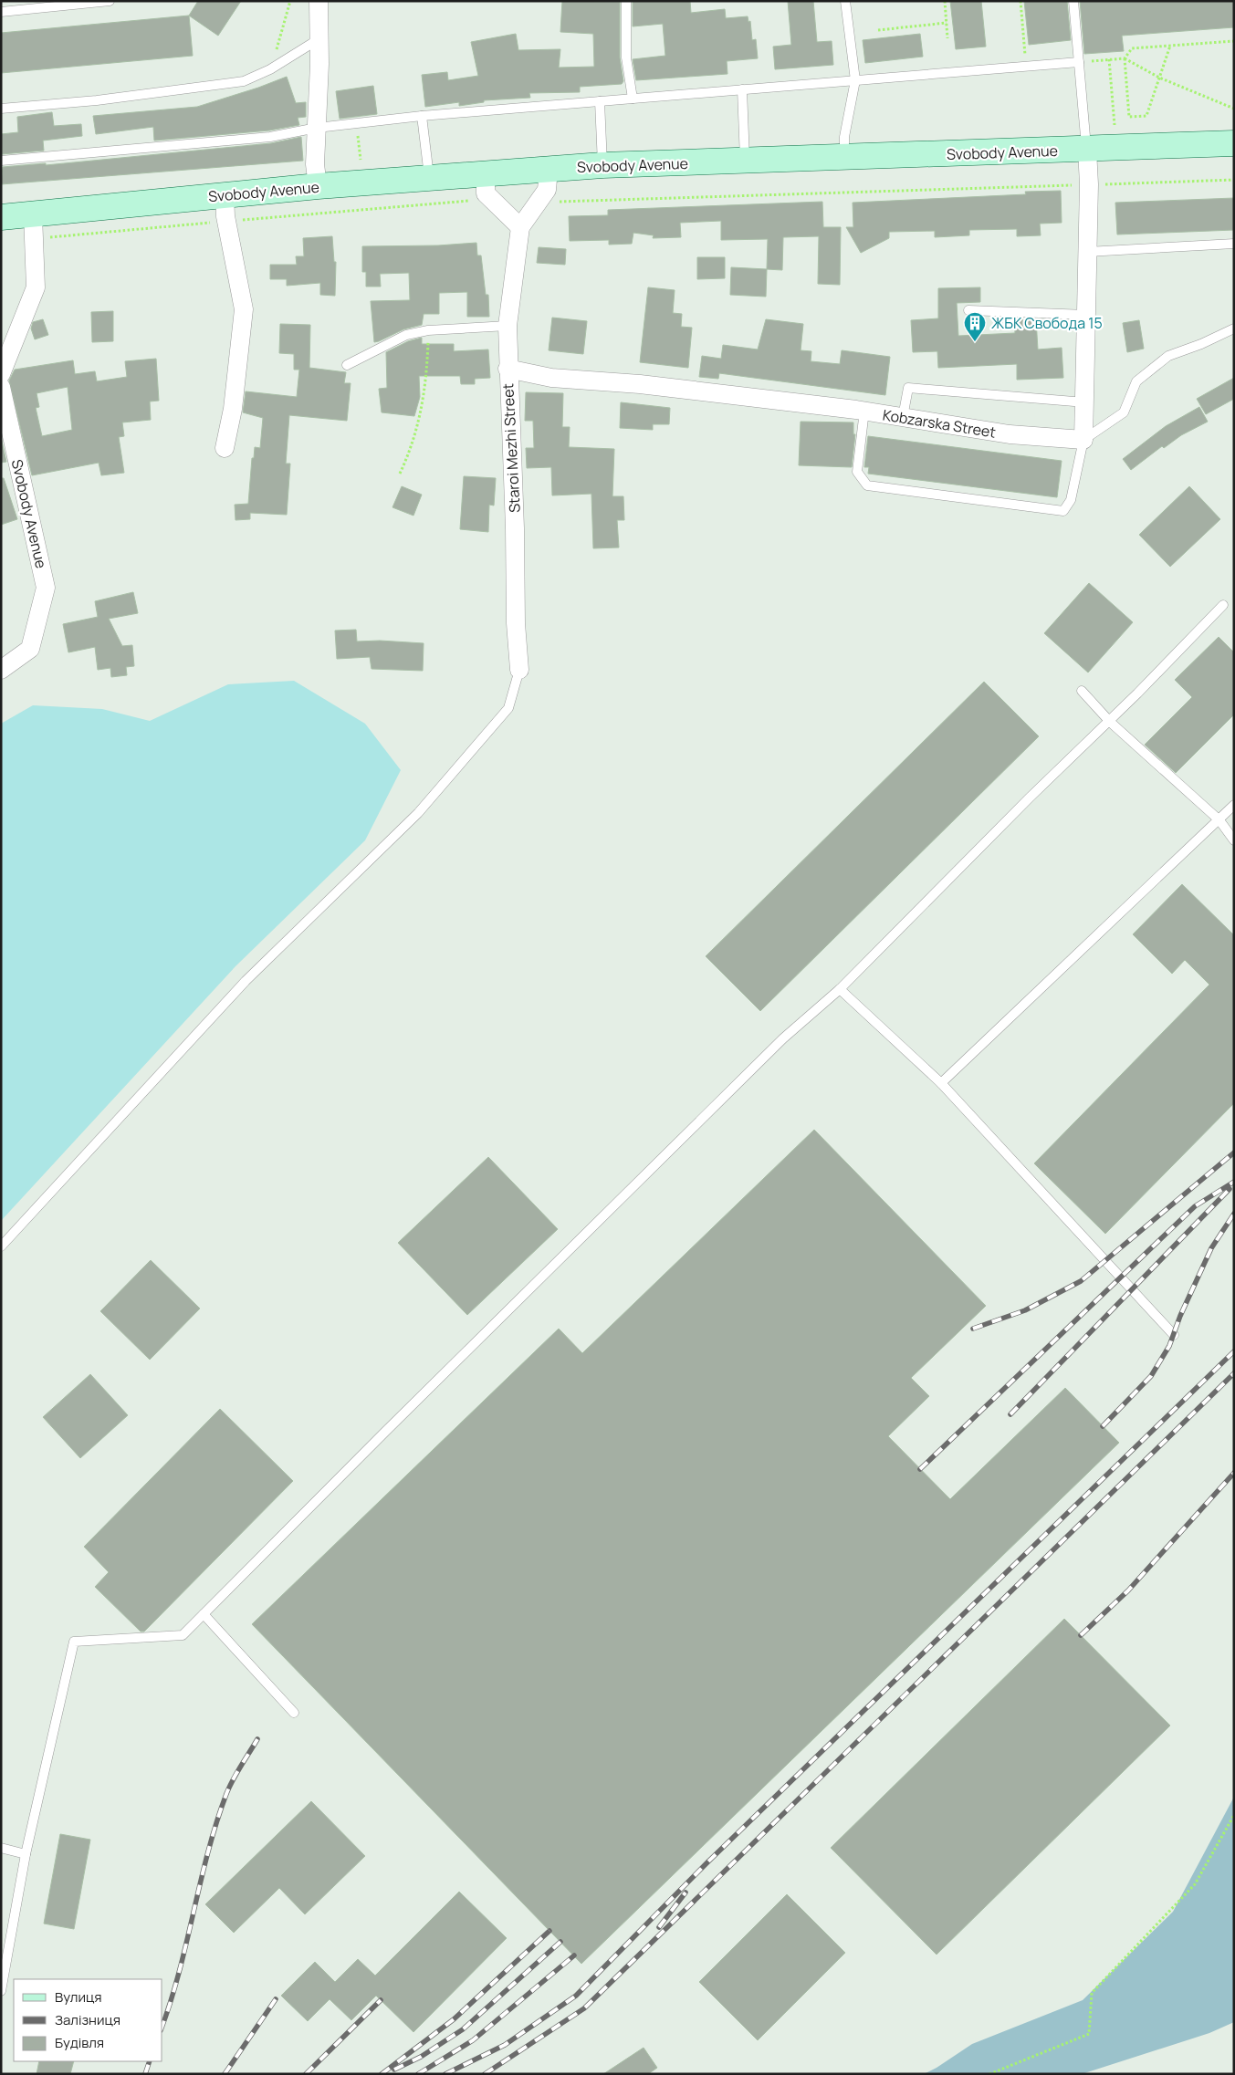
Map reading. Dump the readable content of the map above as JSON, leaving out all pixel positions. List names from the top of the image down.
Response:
{
  "streets": {
    "main road": ["Svobody Avenue"],
    "street": ["Kobzarska Street", "Staroi Mezhi Street"]
  },
  "crossings": [
    ["Svobody Avenue", "Staroi Mezhi Street"],
    ["Kobzarska Street", "Staroi Mezhi Street"]
  ],
  "places": {
    "building": ["ЖБК Свобода 15"]
  },
  "legend": ["Вулиця", "Залізниця", "Будівля"]
}
